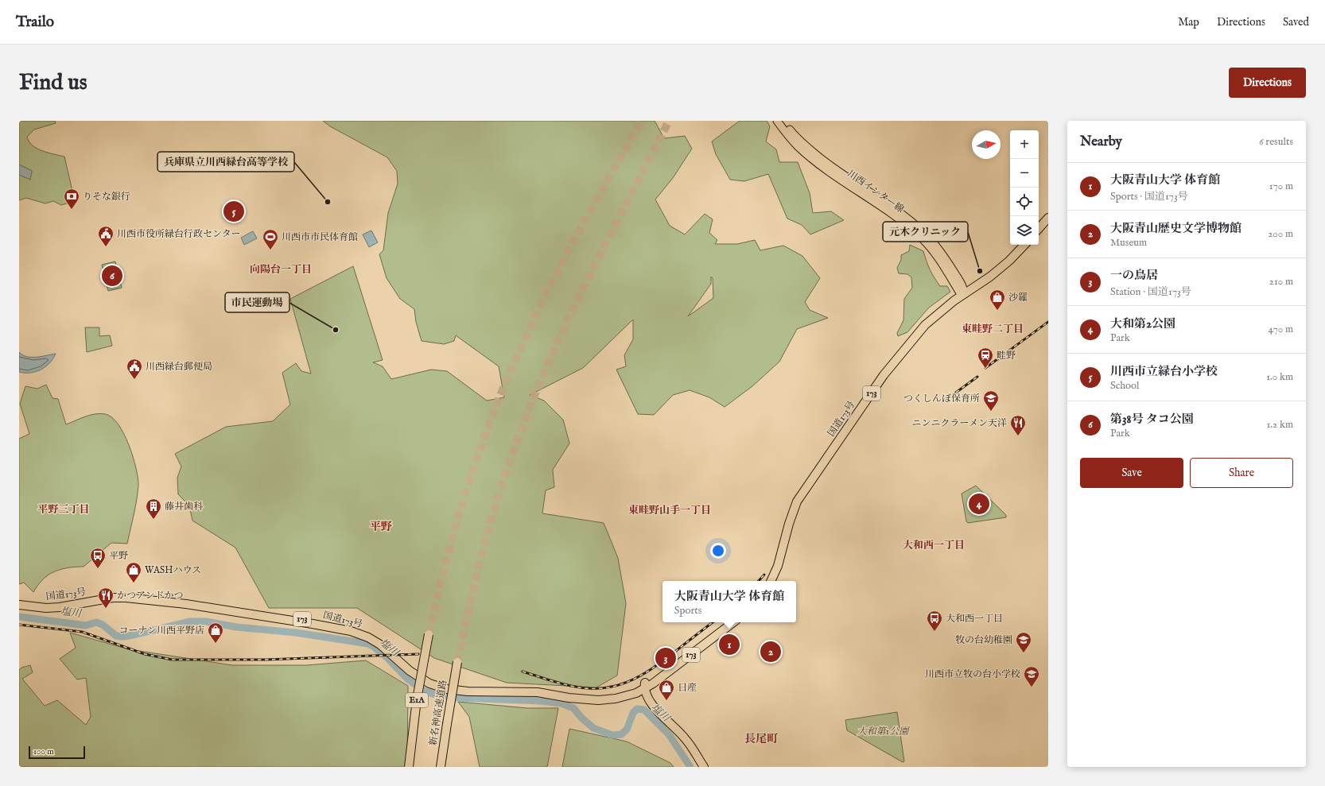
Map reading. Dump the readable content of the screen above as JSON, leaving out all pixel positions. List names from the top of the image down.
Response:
{
  "streets": {
    "highway": [
      "173",
      "国道173号",
      "E1A",
      "新名神高速道路"
    ],
    "main road": ["川西インター線"]
  },
  "crossings": [
    ["川西インター線", "国道173号"]
  ],
  "districts": [
    "向陽台一丁目",
    "東畦野二丁目",
    "平野三丁目",
    "東畦野山手一丁目",
    "平野",
    "大和西一丁目",
    "長尾町"
  ],
  "water": ["塩川"],
  "parks": ["大和第1公園"],
  "places": {
    "other": ["兵庫県立川西緑台高等学校", "元木クリニック", "市民運動場"],
    "bank": ["りそな銀行"],
    "public building": ["川西市役所緑台行政センター", "川西緑台郵便局"],
    "sports": ["川西市市民体育館"],
    "shop": [
      "沙羅",
      "WASHハウス",
      "コーナン川西平野店",
      "日産"
    ],
    "station": ["畦野"],
    "school or university": ["つくしんぼ保育所", "牧の台幼稚園", "川西市立牧の台小学校"],
    "restaurant": ["ニンニクラーメン天洋", "かつアンドかつ"],
    "building": ["藤井歯科"],
    "bus stop": ["平野", "大和西一丁目"]
  },
  "scale_bar": "100 m",
  "north": "right",
  "page": {
    "header": "Trailo",
    "nav": ["Map", "Directions", "Saved"],
    "buttons": [
      "Directions",
      ["Save", "Share"]
    ],
    "title": "Find us",
    "heading": ["Nearby", "6 results"],
    "map_buttons": ["+", "−"],
    "list": [
      {
        "mark": "1",
        "name": "大阪青山大学 体育館",
        "note": "Sports · 国道173号",
        "value": "170 m"
      },
      {
        "mark": "2",
        "name": "大阪青山歴史文学博物館",
        "note": "Museum",
        "value": "200 m"
      },
      {
        "mark": "3",
        "name": "一の鳥居",
        "note": "Station · 国道173号",
        "value": "210 m"
      },
      {
        "mark": "4",
        "name": "大和第2公園",
        "note": "Park",
        "value": "470 m"
      },
      {
        "mark": "5",
        "name": "川西市立緑台小学校",
        "note": "School",
        "value": "1.0 km"
      },
      {
        "mark": "6",
        "name": "第38号 タコ公園",
        "note": "Park",
        "value": "1.2 km"
      }
    ],
    "pins": [
      "5",
      "6",
      "4",
      "1",
      "2",
      "3"
    ],
    "popup": ["大阪青山大学 体育館", "Sports"],
    "scale": "100 m"
  }
}
